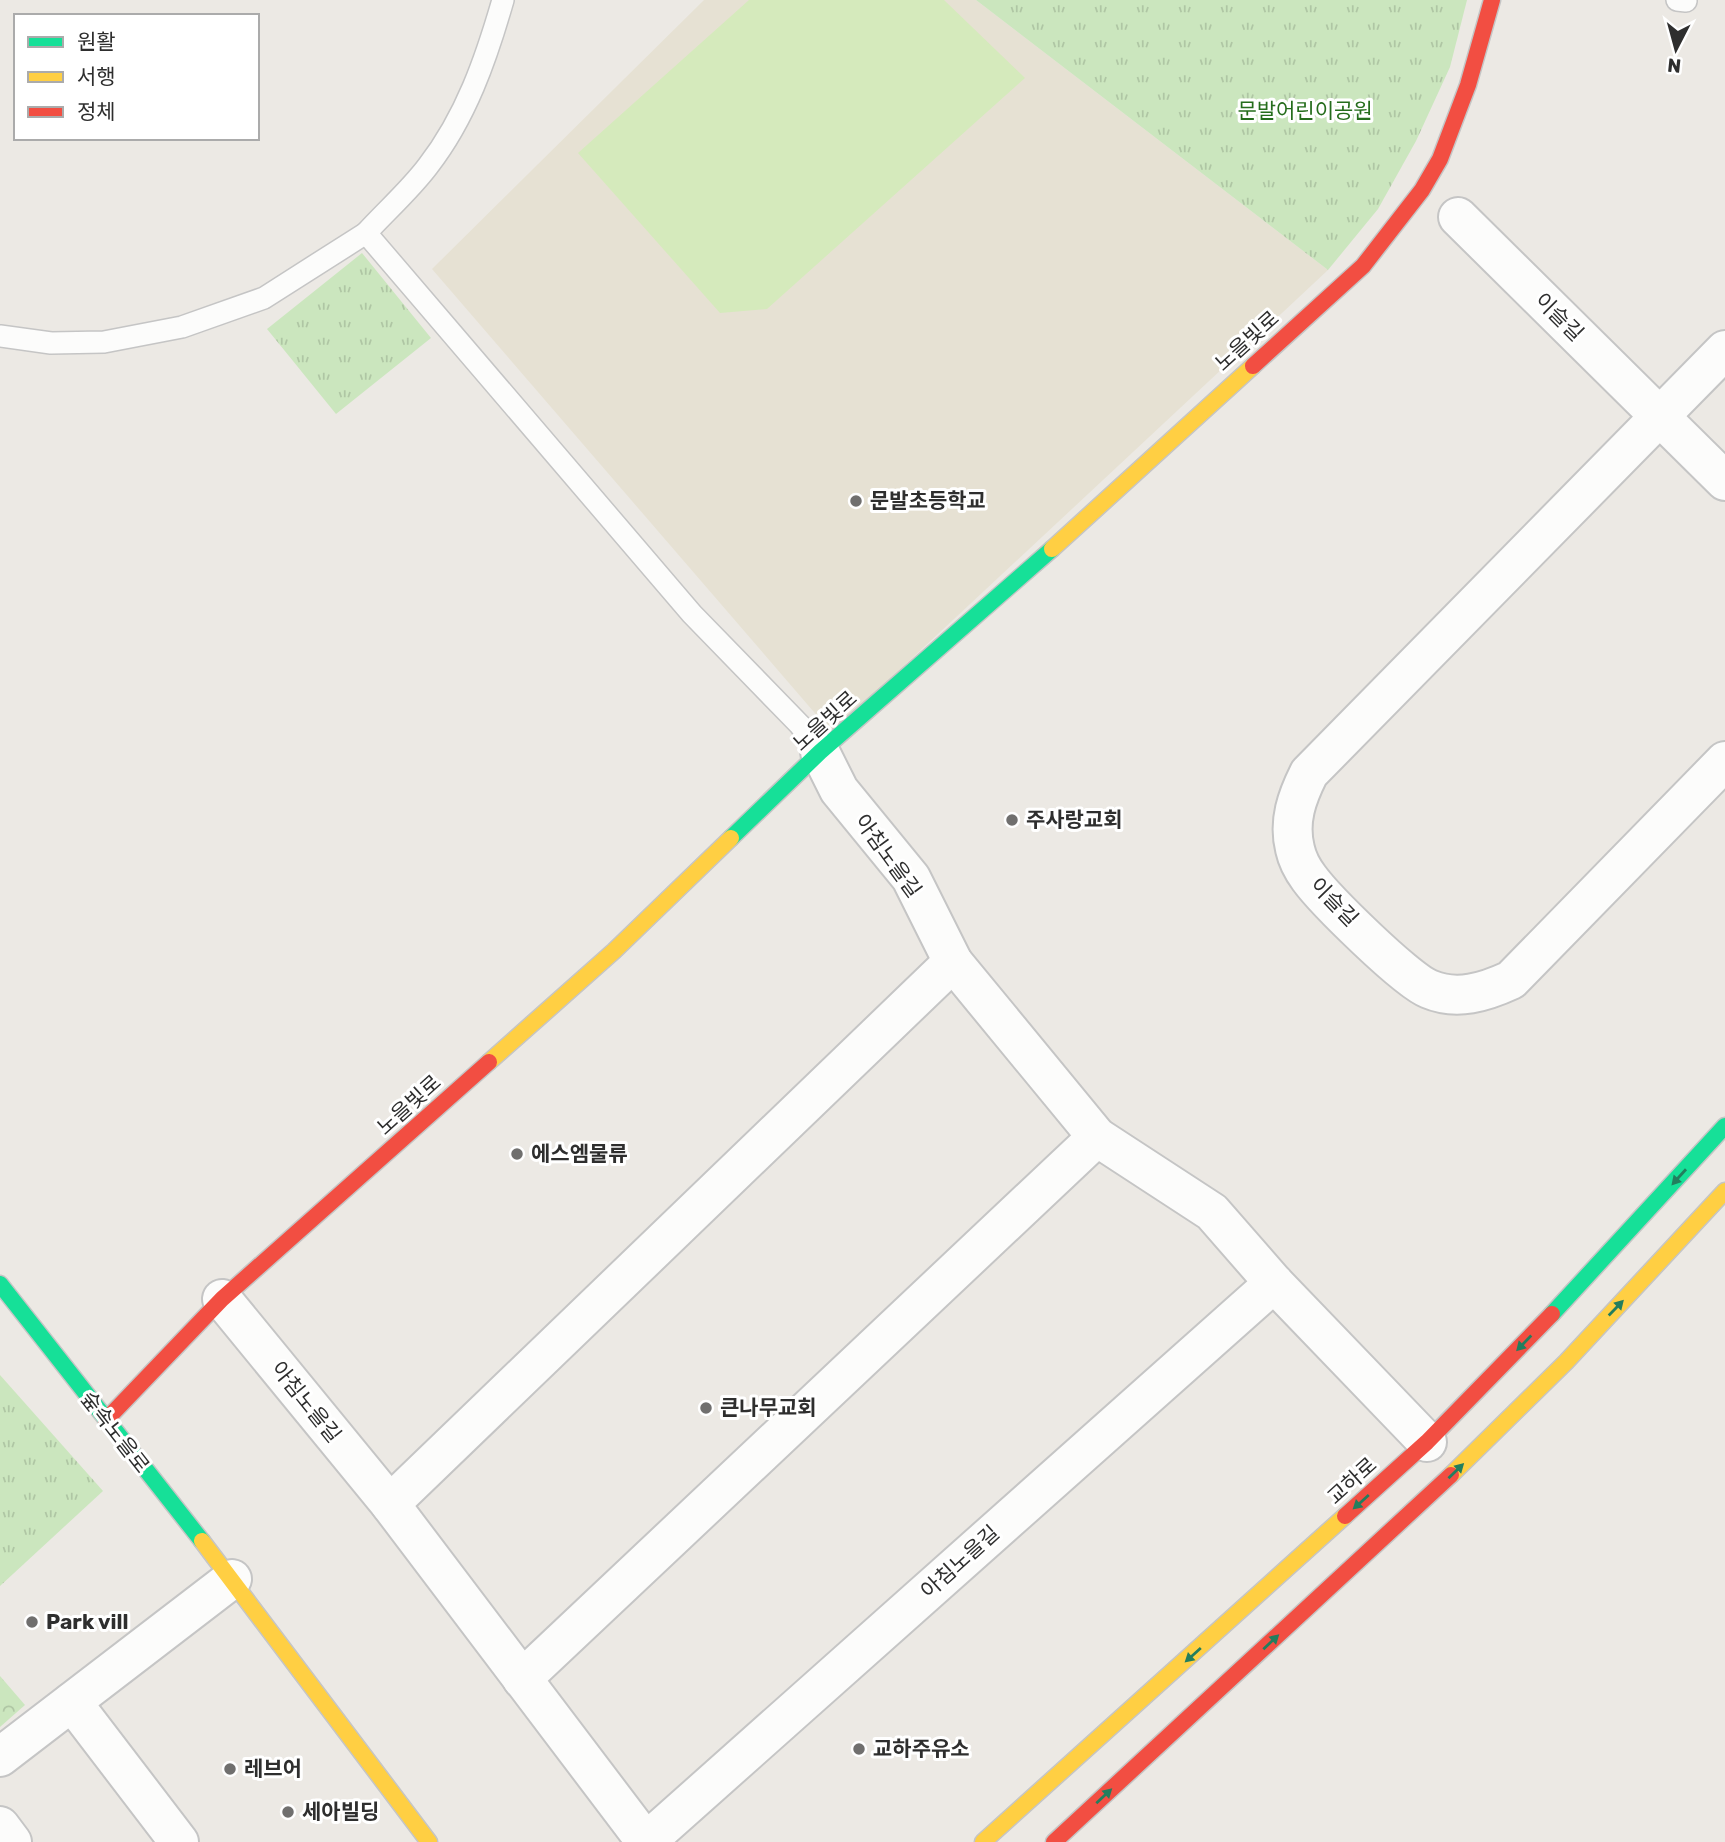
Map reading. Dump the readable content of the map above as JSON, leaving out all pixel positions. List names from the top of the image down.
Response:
{
  "streets": {
    "street": [
      "이슬길",
      "노을빛로",
      "아침노을길",
      "숲속노을로",
      "교하로"
    ]
  },
  "crossings": [
    ["노을빛로", "아침노을길"],
    ["노을빛로", "숲속노을로"],
    ["아침노을길", "교하로"]
  ],
  "parks": ["문발어린이공원"],
  "places": [
    "문발초등학교",
    "주사랑교회",
    "에스엠물류",
    "큰나무교회",
    "Park vill",
    "교하주유소",
    "레브어",
    "세아빌딩"
  ],
  "legend": ["원활", "서행", "정체"],
  "north": "bottom"
}
